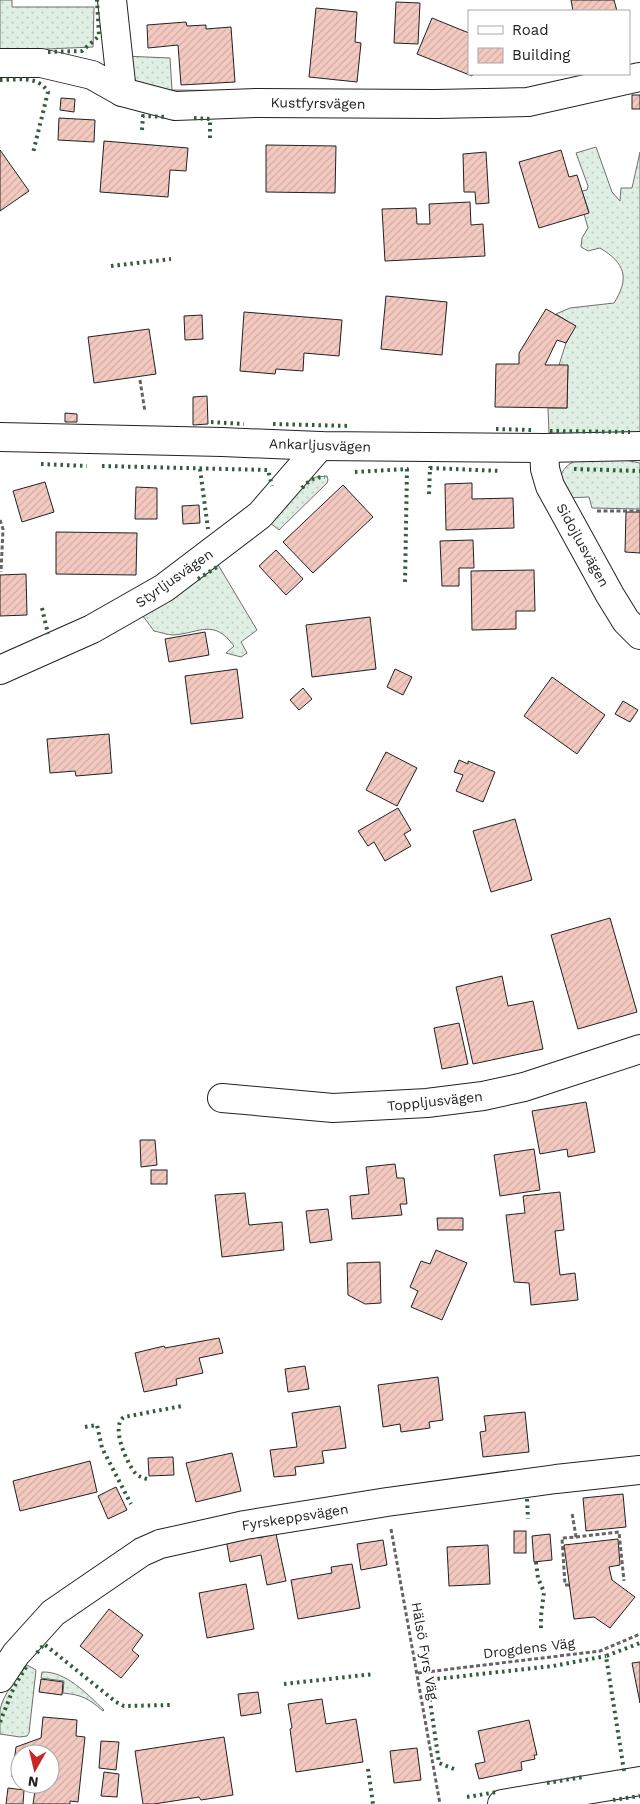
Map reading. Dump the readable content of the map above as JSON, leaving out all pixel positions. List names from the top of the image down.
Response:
{
  "streets": {
    "street": [
      "Kustfyrsvägen",
      "Ankarljusvägen",
      "Sidojlusvägen",
      "Styrljusvägen",
      "Toppljusvägen",
      "Fyrskeppsvägen"
    ],
    "path": ["Drogdens Väg", "Hälsö Fyrs Väg"]
  },
  "crossings": [
    ["Ankarljusvägen", "Sidojlusvägen"],
    ["Ankarljusvägen", "Styrljusvägen"],
    ["Fyrskeppsvägen", "Hälsö Fyrs Väg"],
    ["Drogdens Väg", "Hälsö Fyrs Väg"]
  ],
  "legend": ["Road", "Building"],
  "north": "bottom"
}
